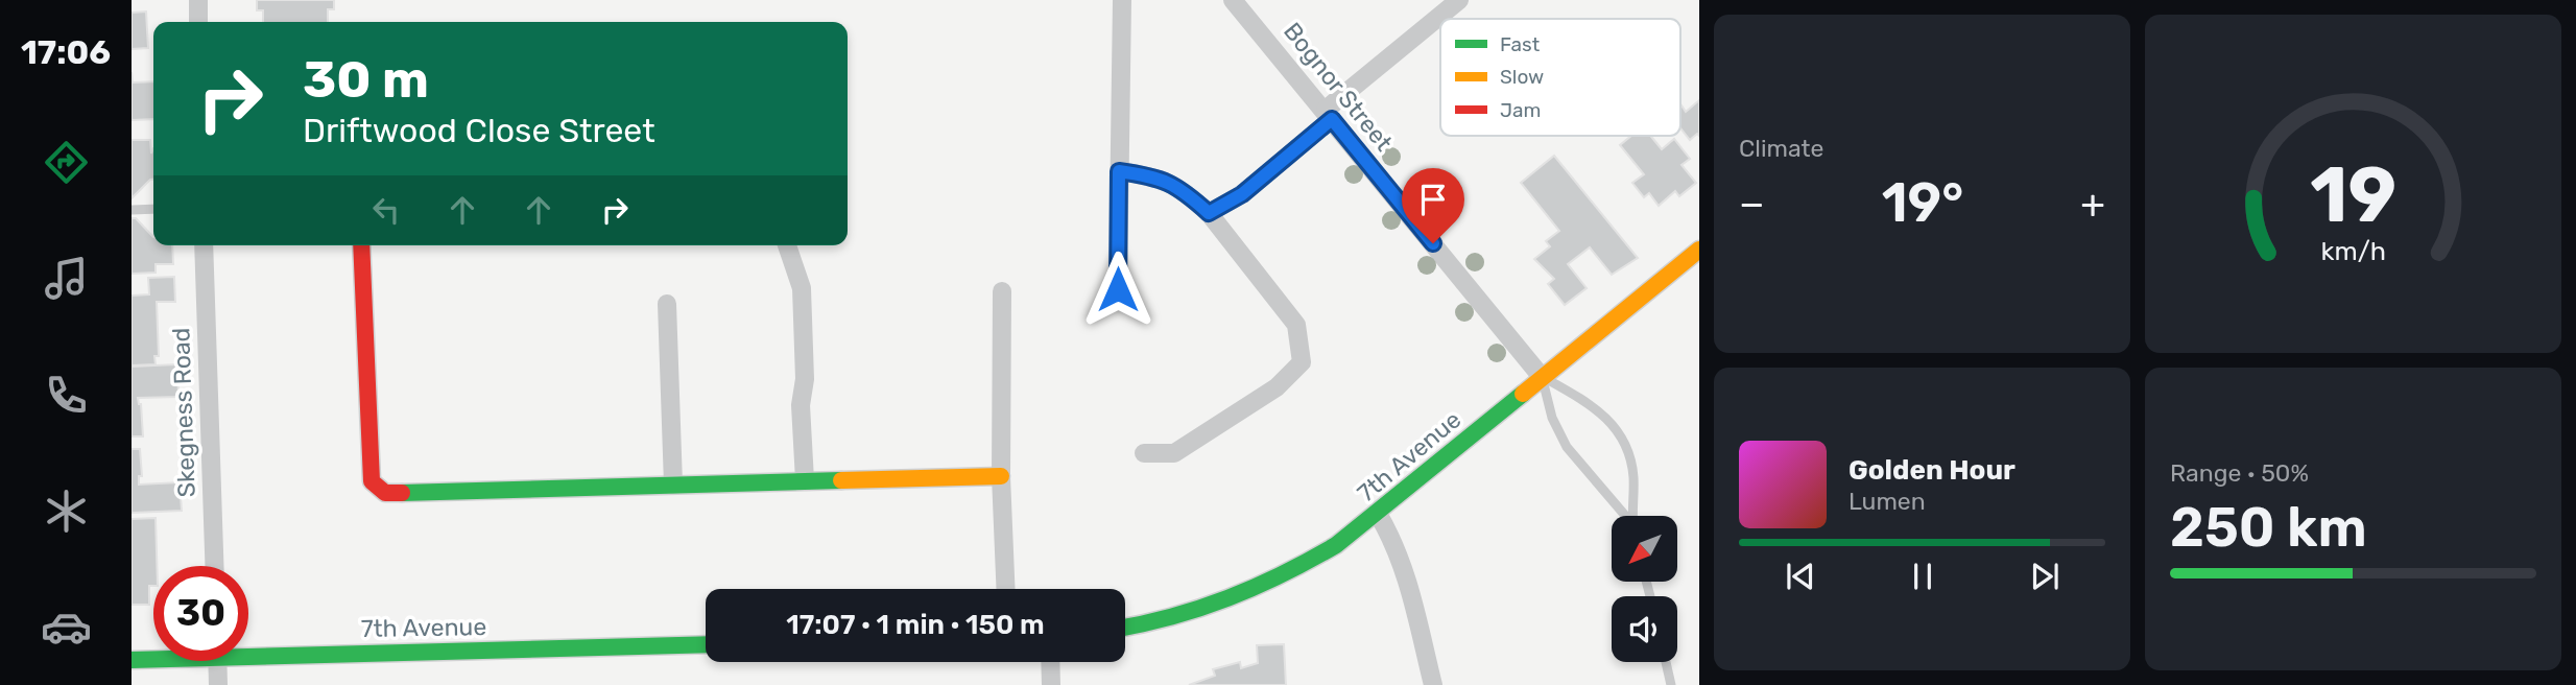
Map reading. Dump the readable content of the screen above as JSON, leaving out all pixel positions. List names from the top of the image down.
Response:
{
  "streets": {
    "street": ["Bognor Street", "Skegness Road", "7th Avenue"]
  },
  "crossings": [
    ["Bognor Street", "7th Avenue"]
  ],
  "legend": ["Fast", "Slow", "Jam"],
  "north": "bottom left",
  "page": {
    "tabs": "17:06",
    "tile": [
      "Climate",
      ["Range · 50%", "250 km"]
    ],
    "turn": ["30 m", "Driftwood Close Street"],
    "heat": ["−", "19°", "+"],
    "song": ["Golden Hour", "Lumen"],
    "limit": "30",
    "trip": "17:07 · 1 min · 150 m",
    "gauge": ["19", "km/h"]
  }
}
